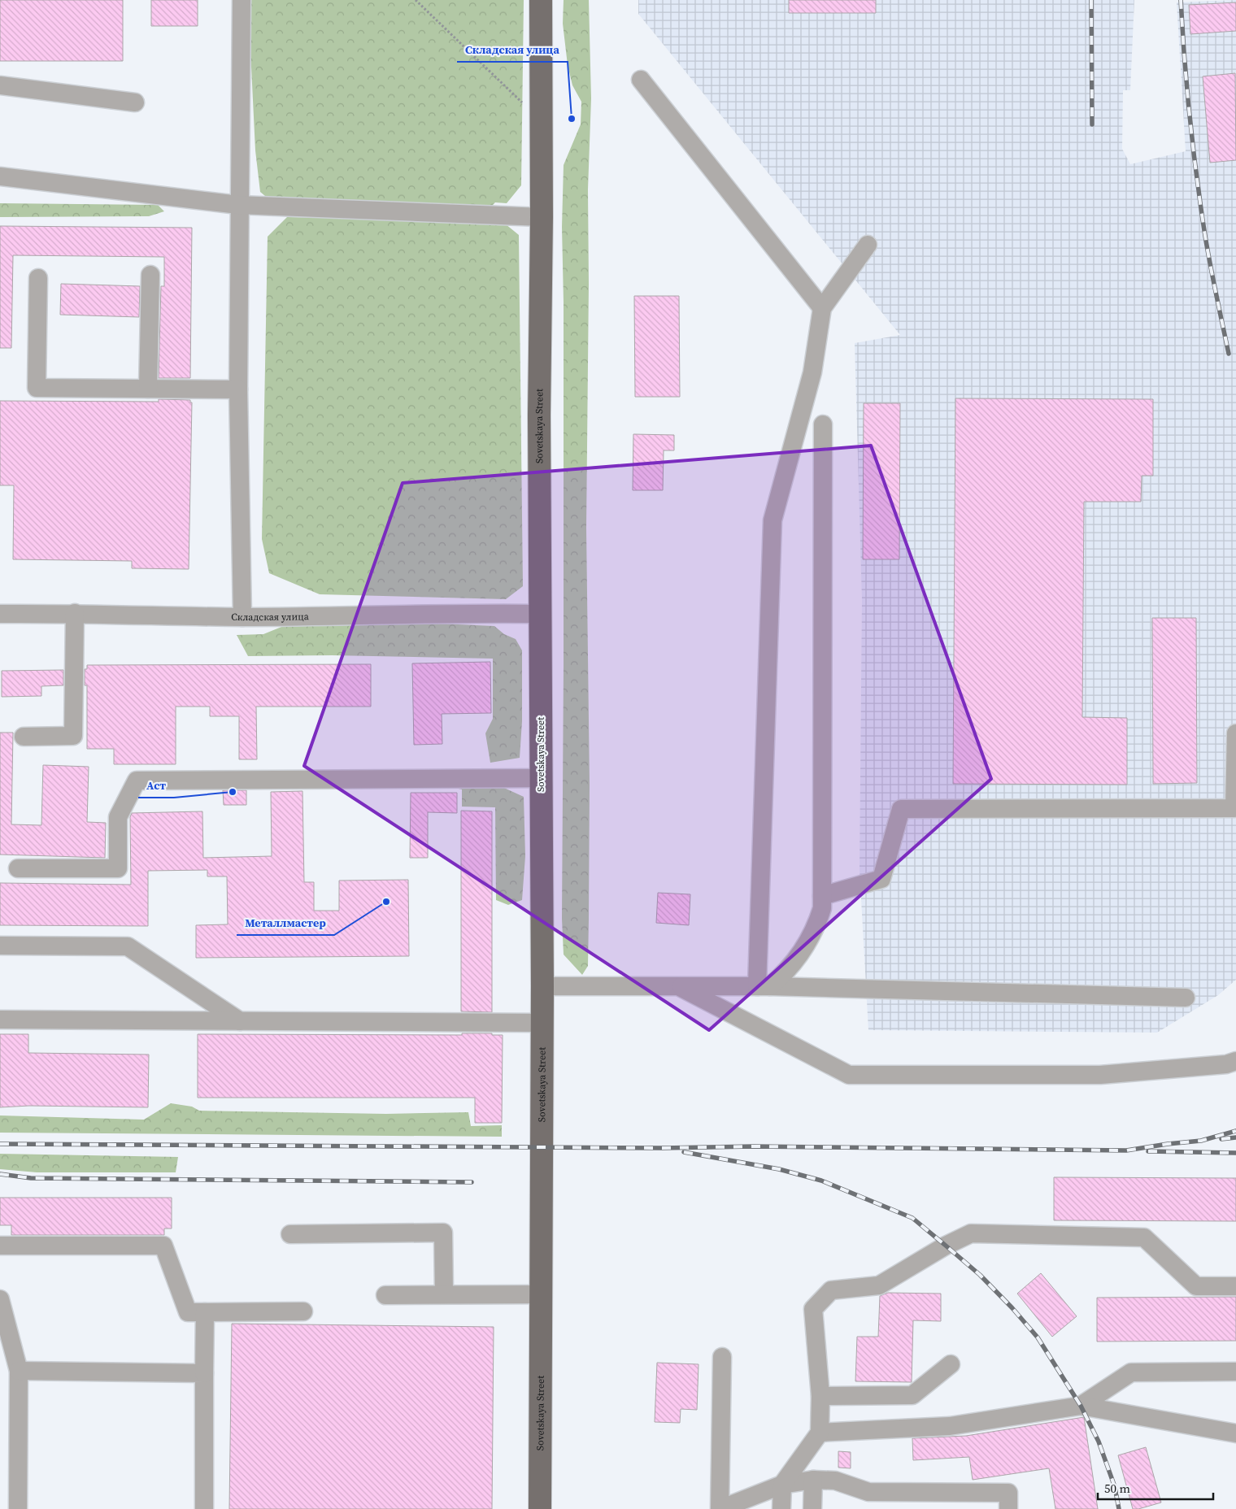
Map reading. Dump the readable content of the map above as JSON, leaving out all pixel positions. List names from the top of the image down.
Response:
{
  "streets": {
    "main road": ["Sovetskaya Street"],
    "street": ["Складская улица"]
  },
  "crossings": [
    ["Sovetskaya Street", "Складская улица"]
  ],
  "places": ["Складская улица", "Аст", "Металлмастер"],
  "scale_bar": "50 m"
}
